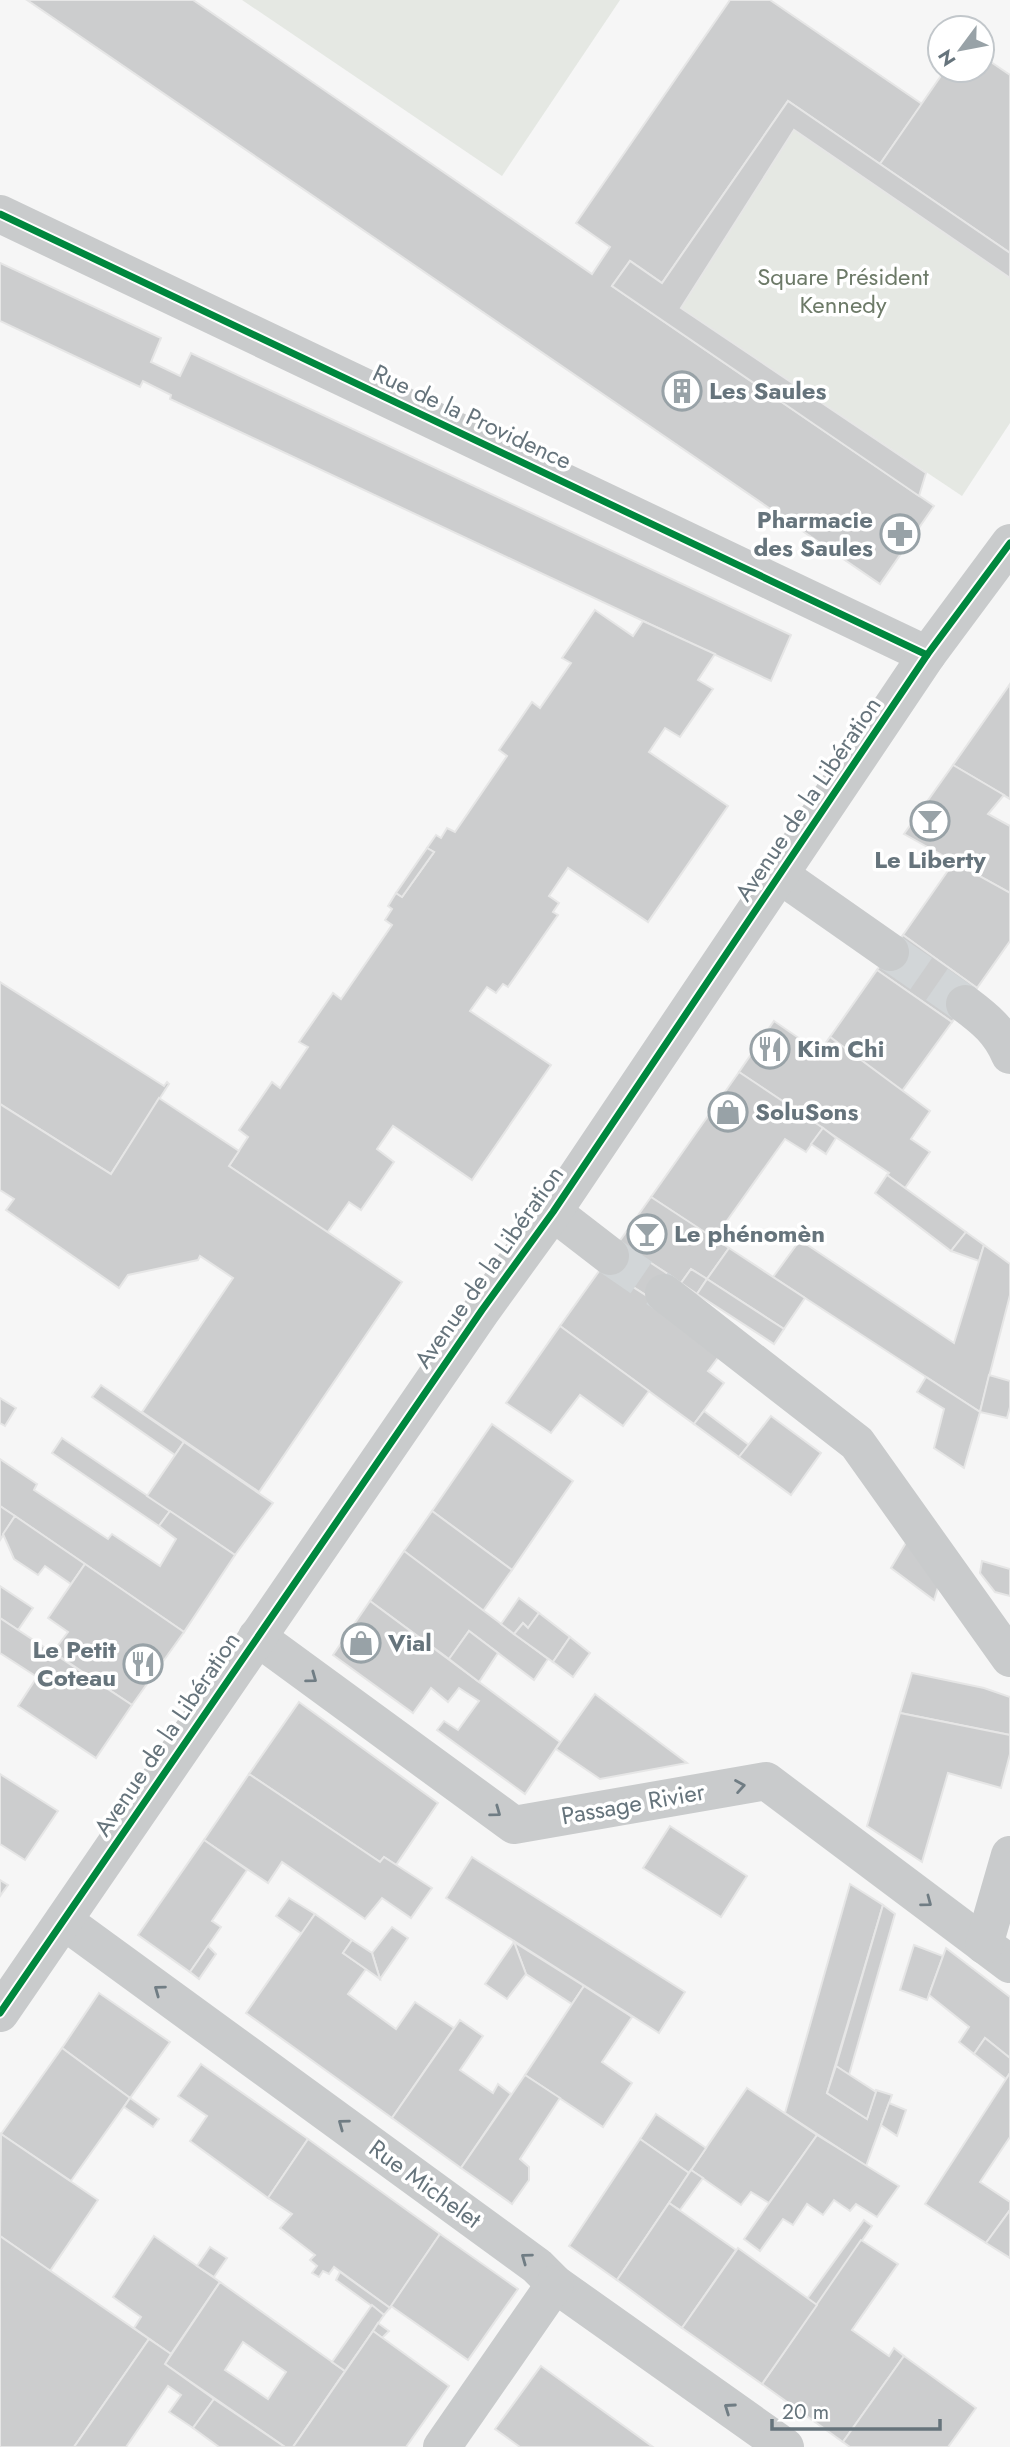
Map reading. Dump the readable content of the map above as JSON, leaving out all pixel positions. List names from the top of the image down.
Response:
{
  "streets": {
    "street": [
      "Rue de la Providence",
      "Avenue de la Libération",
      "Passage Rivier",
      "Rue Michelet"
    ]
  },
  "crossings": [
    ["Rue de la Providence", "Avenue de la Libération"],
    ["Avenue de la Libération", "Passage Rivier"],
    ["Avenue de la Libération", "Rue Michelet"]
  ],
  "one_way": ["Passage Rivier", "Rue Michelet"],
  "parks": ["Square Président Kennedy"],
  "places": {
    "building": ["Les Saules"],
    "pharmacy": ["Pharmacie des Saules"],
    "bar": ["Le Liberty", "Le phénomèn"],
    "restaurant": ["Kim Chi", "Le Petit Coteau"],
    "shop": ["SoluSons", "Vial"]
  },
  "scale_bar": "20 m",
  "north": "bottom left"
}
